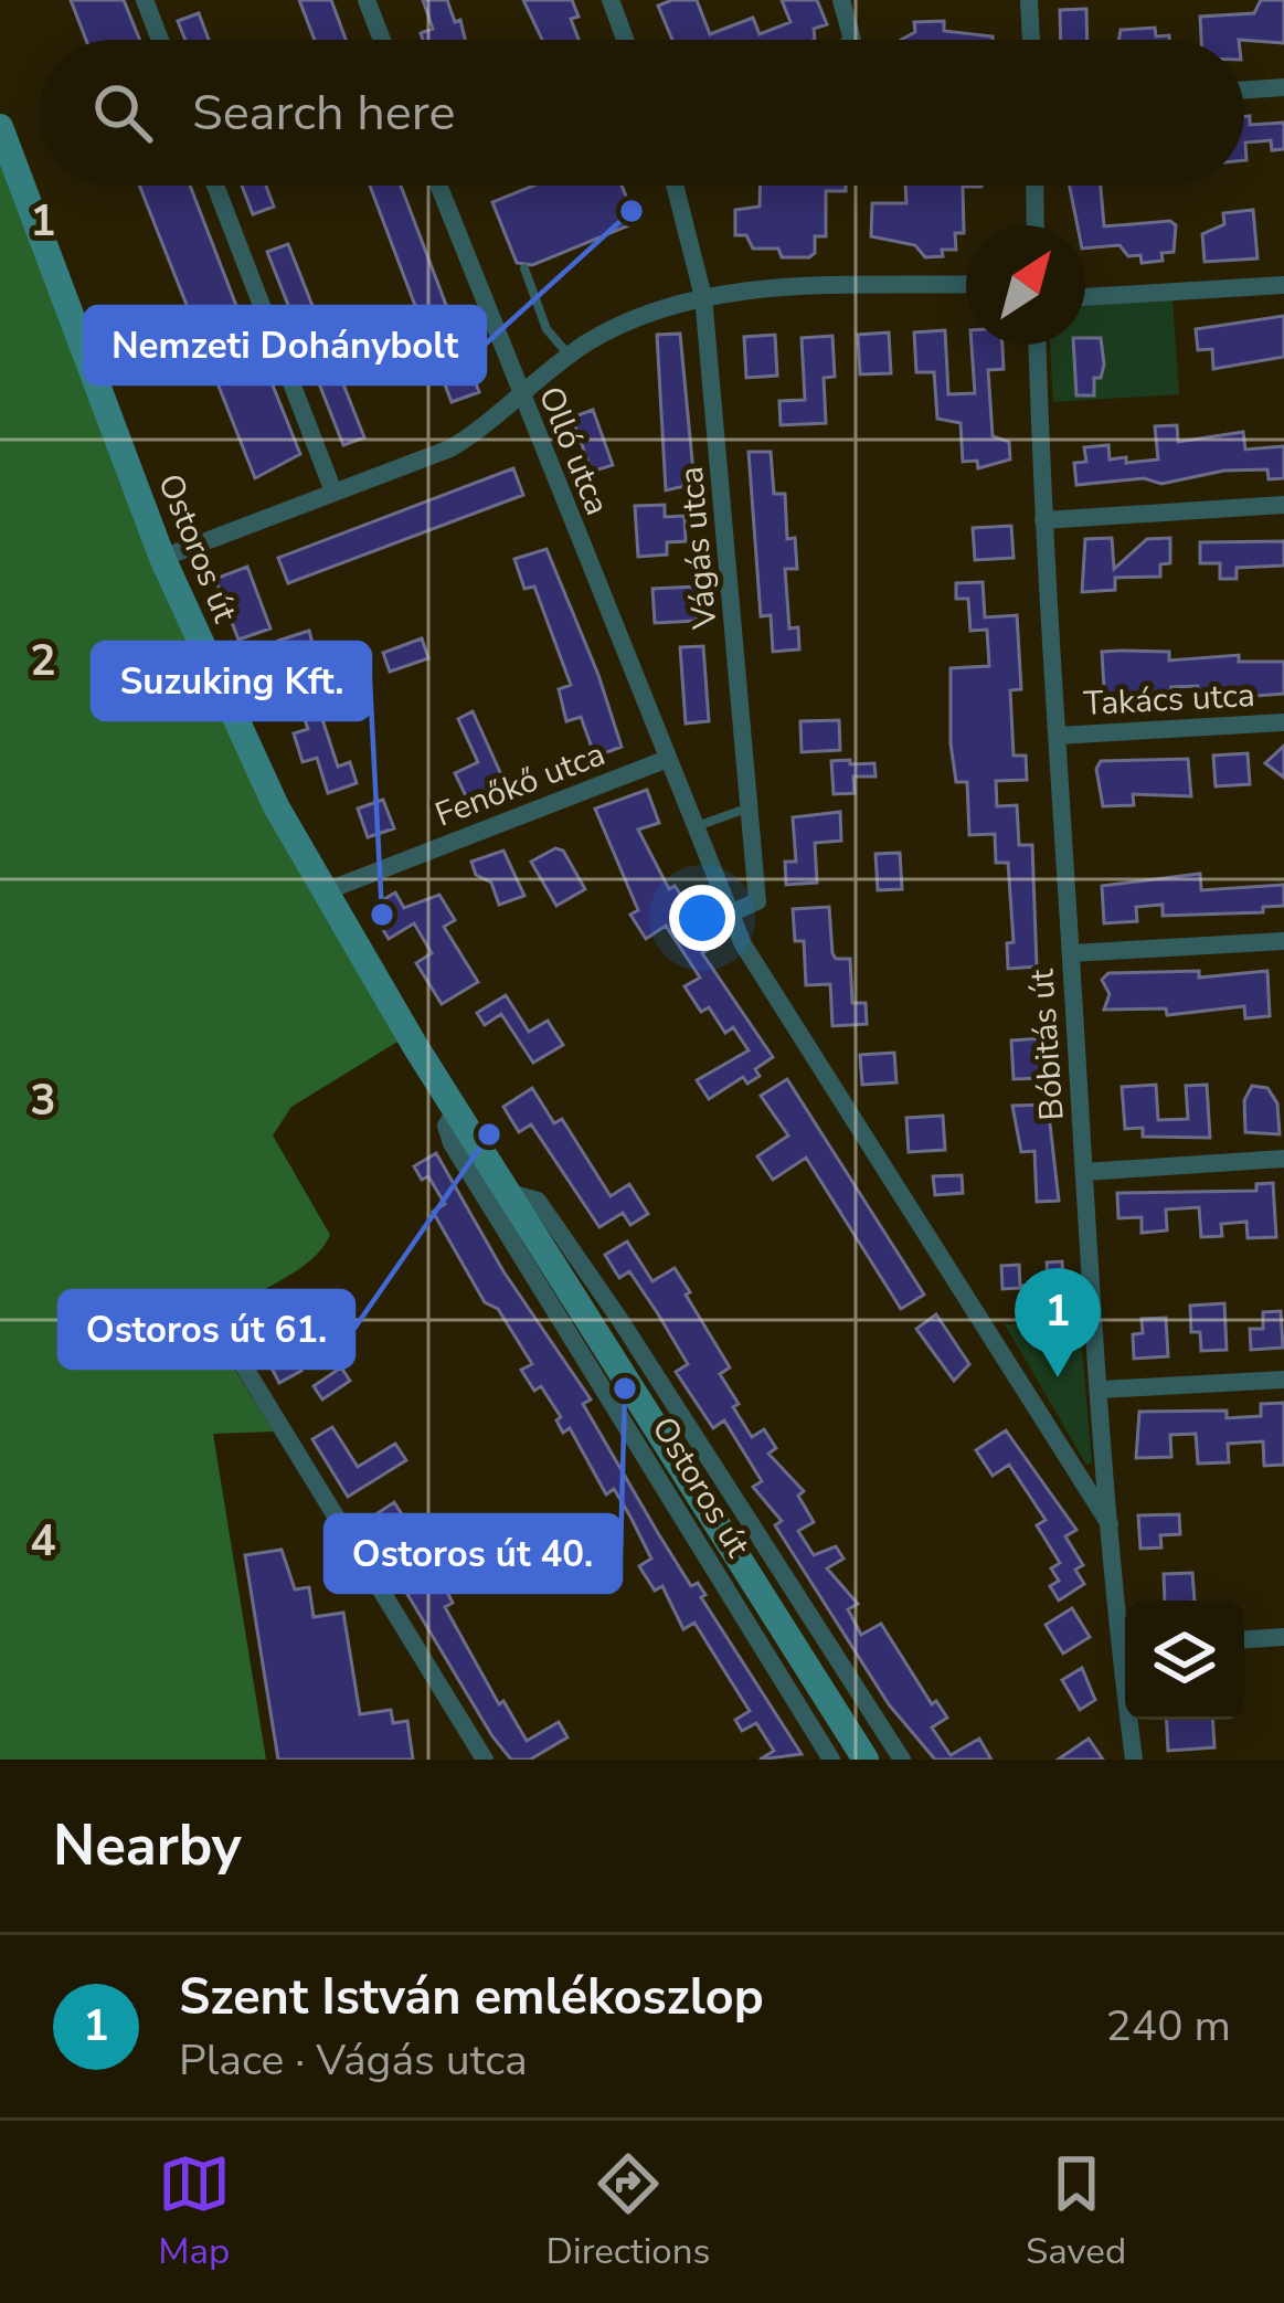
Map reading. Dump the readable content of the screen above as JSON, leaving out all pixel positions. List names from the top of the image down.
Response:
{
  "streets": {
    "main road": ["Ostoros út"],
    "street": [
      "Olló utca",
      "Vágás utca",
      "Takács utca",
      "Fenőkő utca",
      "Bóbitás út"
    ]
  },
  "crossings": [
    ["Olló utca", "Fenőkő utca"],
    ["Ostoros út", "Fenőkő utca"],
    ["Takács utca", "Bóbitás út"]
  ],
  "places": [
    "Nemzeti Dohánybolt",
    "Suzuking Kft.",
    "Ostoros út 61.",
    "Ostoros út 40."
  ],
  "north": "top right",
  "page": {
    "search": "Search here",
    "pins": "1",
    "heading": "Nearby",
    "list": [
      {
        "mark": "1",
        "name": "Szent István emlékoszlop",
        "note": "Place · Vágás utca",
        "value": "240 m"
      }
    ],
    "nav": ["Map", "Directions", "Saved"]
  },
  "grid": {
    "rows": [
      "1",
      "2",
      "3",
      "4"
    ]
  }
}
